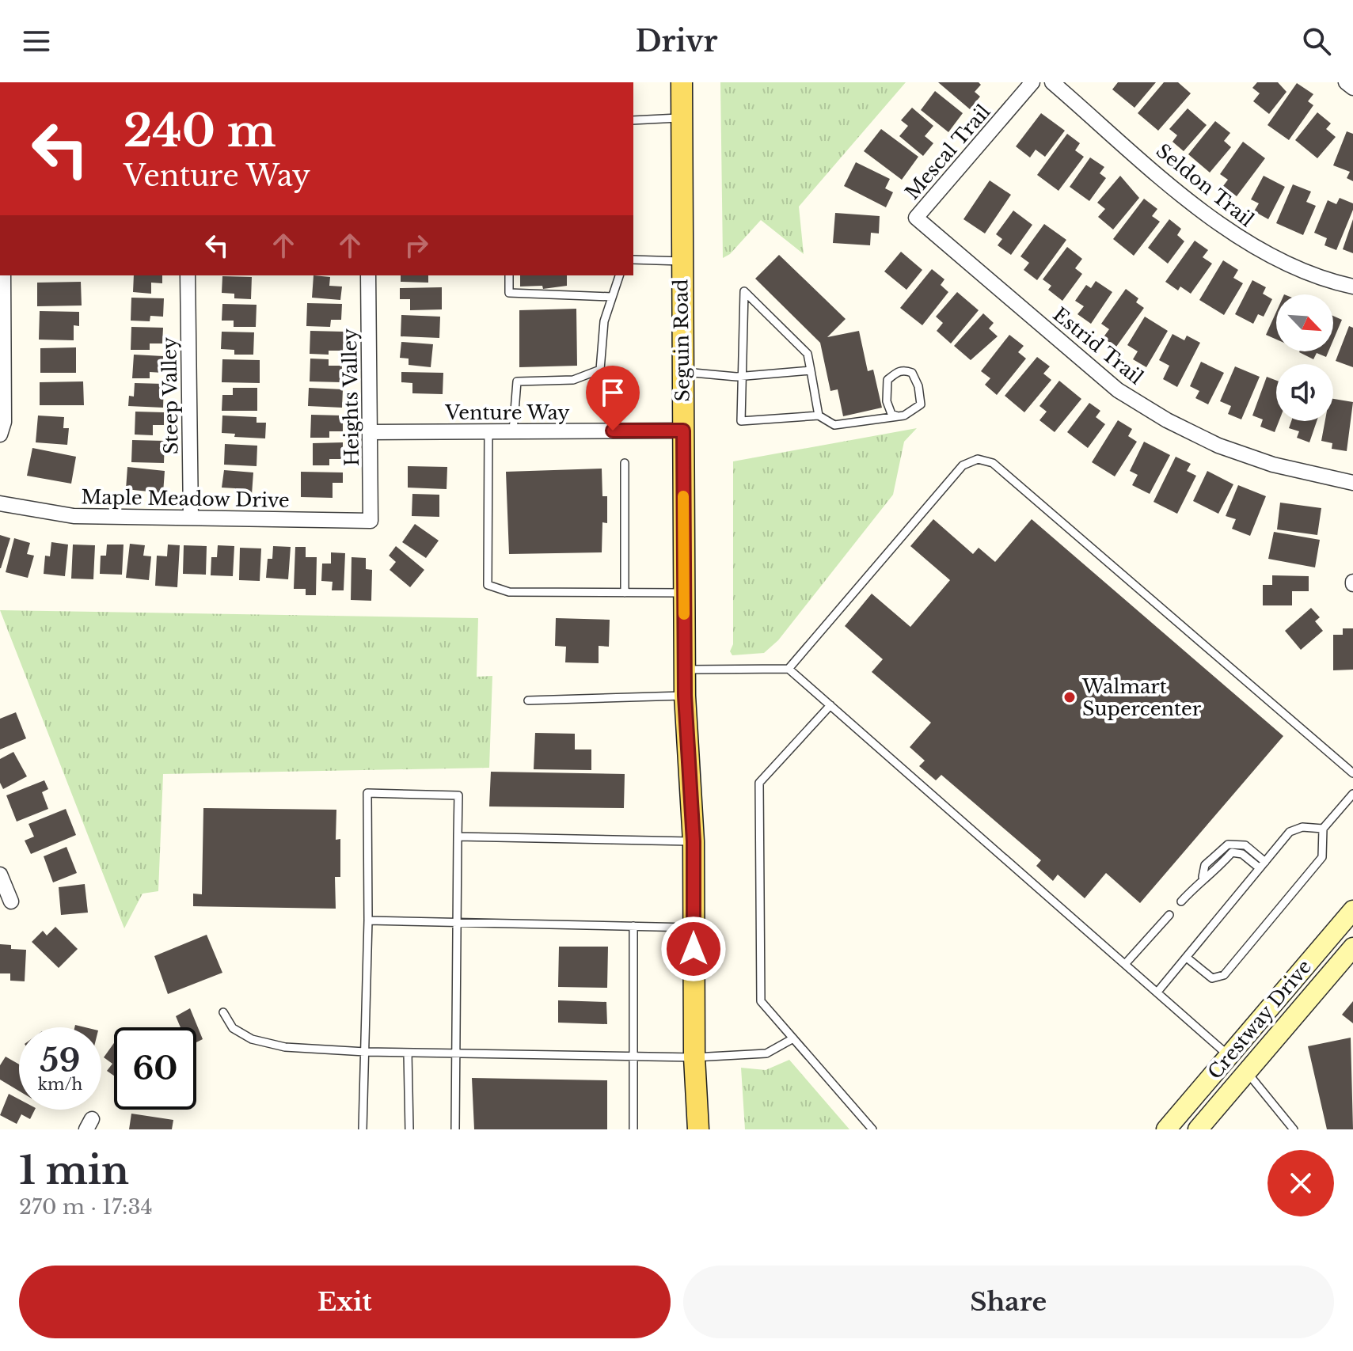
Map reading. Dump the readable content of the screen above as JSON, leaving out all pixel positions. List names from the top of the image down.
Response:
{
  "streets": {
    "main road": ["Seguin Road"],
    "street": [
      "Mescal Trail",
      "Seldon Trail",
      "Estrid Trail",
      "Steep Valley",
      "Heights Valley",
      "Venture Way",
      "Maple Meadow Drive",
      "Crestway Drive"
    ]
  },
  "crossings": [
    ["Mescal Trail", "Estrid Trail"],
    ["Seguin Road", "Venture Way"],
    ["Steep Valley", "Maple Meadow Drive"],
    ["Heights Valley", "Venture Way"],
    ["Heights Valley", "Maple Meadow Drive"]
  ],
  "places": ["Walmart Supercenter"],
  "north": "bottom right",
  "page": {
    "header": "Drivr",
    "turn": ["240 m", "Venture Way"],
    "speed": "59 km/h",
    "limit": "60",
    "heading": ["1 min", "270 m · 17:34"],
    "buttons": ["Exit", "Share"]
  }
}
